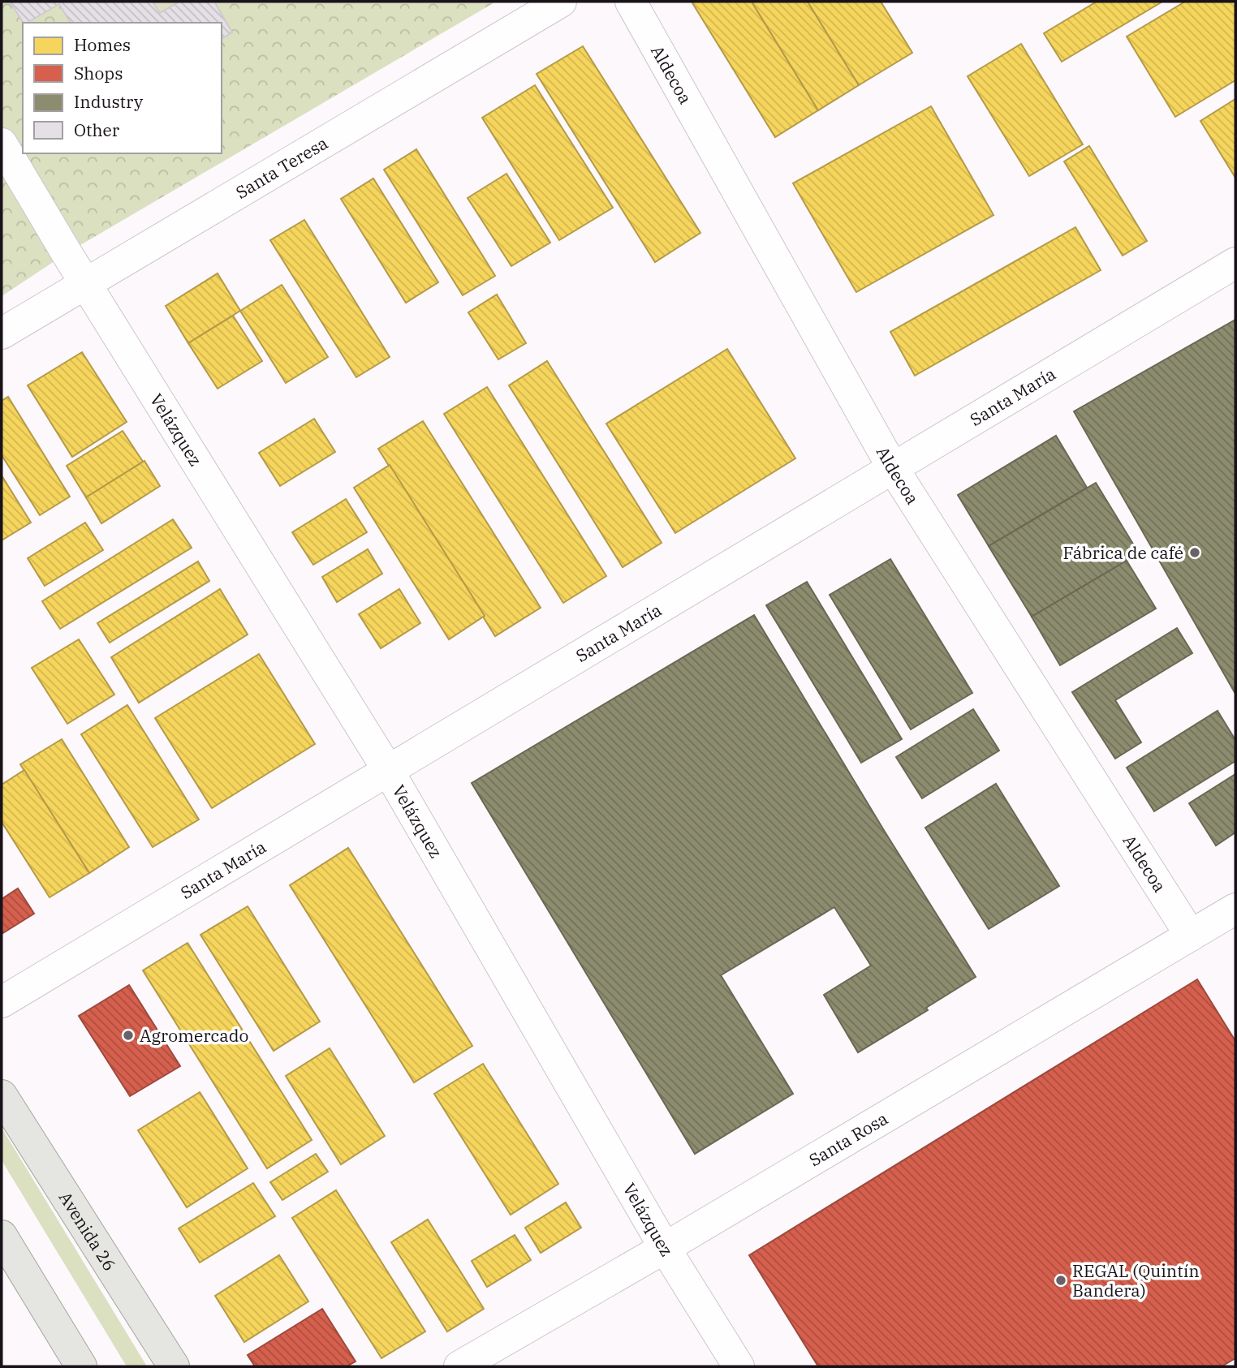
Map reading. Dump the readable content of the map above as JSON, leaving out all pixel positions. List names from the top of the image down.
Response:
{
  "streets": {
    "main road": ["Avenida 26"],
    "street": [
      "Aldecoa",
      "Santa Teresa",
      "Santa María",
      "Velázquez",
      "Santa Rosa"
    ]
  },
  "crossings": [
    ["Aldecoa", "Santa María"],
    ["Aldecoa", "Santa Rosa"],
    ["Santa Teresa", "Velázquez"],
    ["Santa María", "Velázquez"],
    ["Velázquez", "Santa Rosa"]
  ],
  "places": ["Fábrica de café", "Agromercado", "REGAL (Quintín Bandera)"],
  "legend": [
    "Homes",
    "Shops",
    "Industry",
    "Other"
  ]
}
